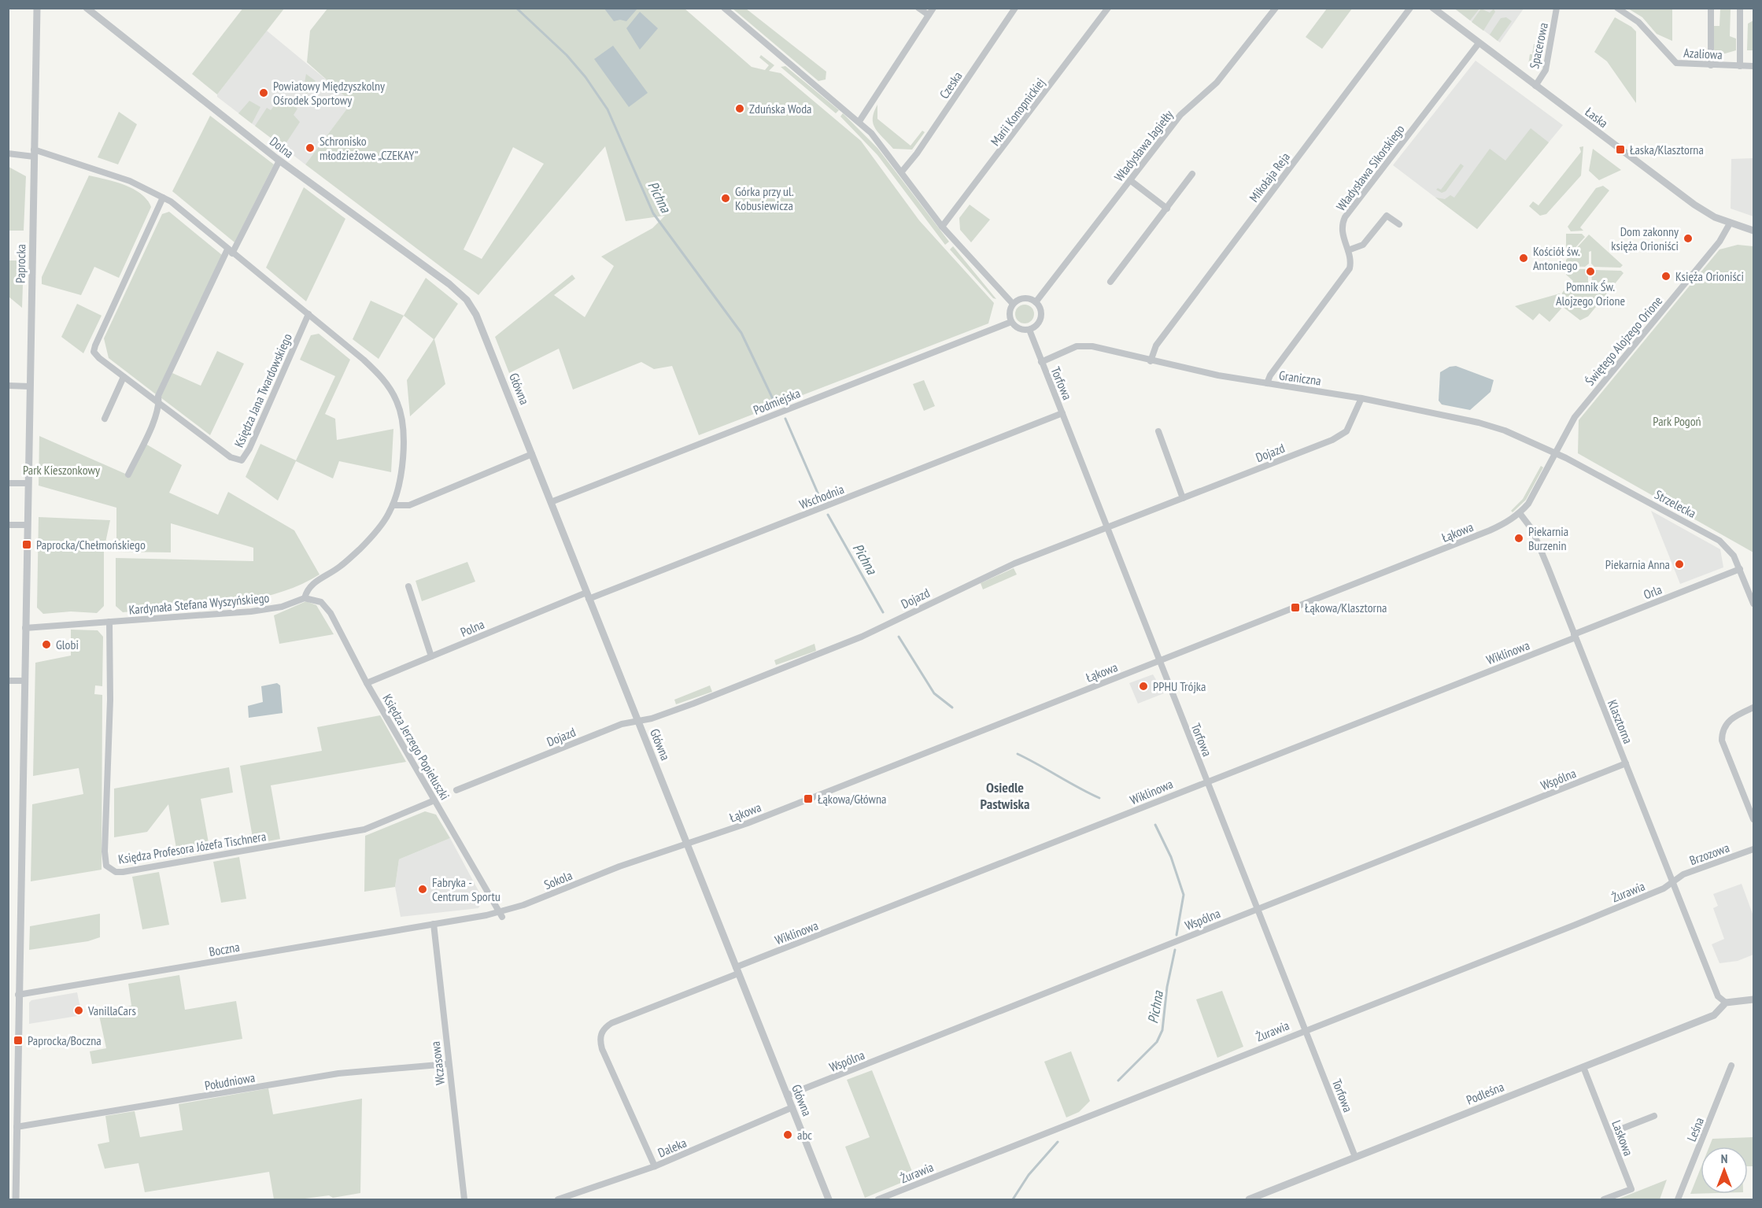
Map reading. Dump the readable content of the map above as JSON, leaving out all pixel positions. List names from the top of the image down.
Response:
{
  "streets": {
    "street": [
      "Spacerowa",
      "Azaliowa",
      "Czeska",
      "Marii Konopnickiej",
      "Łaska",
      "Władysława Jagiełły",
      "Dolna",
      "Władysława Sikorskiego",
      "Mikołaja Reja",
      "Paprocka",
      "Świętego Alojzego Orione",
      "Graniczna",
      "Torfowa",
      "Główna",
      "Księdza Jana Twardowskiego",
      "Podmiejska",
      "Dojazd",
      "Wschodnia",
      "Strzelecka",
      "Łąkowa",
      "Orla",
      "Kardynała Stefana Wyszyńskiego",
      "Polna",
      "Wiklinowa",
      "Klasztorna",
      "Księdza Jerzego Popiełuszki",
      "Wspólna",
      "Księdza Profesora Józefa Tischnera",
      "Brzozowa",
      "Sokola",
      "Żurawia",
      "Boczna",
      "Wczasowa",
      "Południowa",
      "Podleśna",
      "Leśna",
      "Laskowa",
      "Daleka"
    ]
  },
  "crossings": [
    ["Spacerowa", "Łaska"],
    ["Łaska", "Władysława Sikorskiego"],
    ["Łaska", "Świętego Alojzego Orione"],
    ["Władysława Jagiełły", "Torfowa"],
    ["Władysława Jagiełły", "Podmiejska"],
    ["Dolna", "Główna"],
    ["Władysława Sikorskiego", "Graniczna"],
    ["Mikołaja Reja", "Graniczna"],
    ["Paprocka", "Kardynała Stefana Wyszyńskiego"],
    ["Paprocka", "Boczna"],
    ["Paprocka", "Południowa"],
    ["Świętego Alojzego Orione", "Graniczna"],
    ["Świętego Alojzego Orione", "Strzelecka"],
    ["Graniczna", "Torfowa"],
    ["Graniczna", "Dojazd"],
    ["Graniczna", "Strzelecka"],
    ["Torfowa", "Podmiejska"],
    ["Torfowa", "Dojazd"],
    ["Torfowa", "Wschodnia"],
    ["Torfowa", "Łąkowa"],
    ["Torfowa", "Wiklinowa"],
    ["Torfowa", "Wspólna"],
    ["Torfowa", "Żurawia"],
    ["Torfowa", "Podleśna"],
    ["Główna", "Podmiejska"],
    ["Główna", "Dojazd"],
    ["Główna", "Wschodnia"],
    ["Główna", "Łąkowa"],
    ["Główna", "Polna"],
    ["Główna", "Wiklinowa"],
    ["Główna", "Wspólna"],
    ["Główna", "Sokola"],
    ["Główna", "Daleka"],
    ["Wschodnia", "Polna"],
    ["Strzelecka", "Orla"],
    ["Łąkowa", "Klasztorna"],
    ["Łąkowa", "Sokola"],
    ["Orla", "Wiklinowa"],
    ["Orla", "Klasztorna"],
    ["Kardynała Stefana Wyszyńskiego", "Księdza Jerzego Popiełuszki"],
    ["Kardynała Stefana Wyszyńskiego", "Księdza Profesora Józefa Tischnera"],
    ["Polna", "Księdza Jerzego Popiełuszki"],
    ["Wiklinowa", "Klasztorna"],
    ["Wiklinowa", "Daleka"],
    ["Klasztorna", "Wspólna"],
    ["Klasztorna", "Brzozowa"],
    ["Klasztorna", "Żurawia"],
    ["Klasztorna", "Podleśna"],
    ["Księdza Jerzego Popiełuszki", "Księdza Profesora Józefa Tischnera"],
    ["Księdza Jerzego Popiełuszki", "Sokola"],
    ["Brzozowa", "Żurawia"],
    ["Sokola", "Boczna"],
    ["Sokola", "Wczasowa"],
    ["Boczna", "Wczasowa"],
    ["Wczasowa", "Południowa"],
    ["Podleśna", "Laskowa"]
  ],
  "districts": ["Osiedle Pastwiska"],
  "water": ["Pichna"],
  "parks": ["Park Pogoń", "Park Kieszonkowy"],
  "places": {
    "other": [
      "Powiatowy Międzyszkolny Ośrodek Sportowy",
      "Zduńska Woda",
      "Schronisko młodzieżowe „CZEKAY”",
      "Górka przy ul. Kobusiewicza",
      "Dom zakonny księża Orioniści",
      "Kościół św. Antoniego",
      "Pomnik Św. Alojzego Orione",
      "Księża Orioniści",
      "Piekarnia Burzenin",
      "Piekarnia Anna",
      "Globi",
      "PPHU Trójka",
      "Fabryka - Centrum Sportu",
      "VanillaCars",
      "abc"
    ],
    "transit": [
      "Łaska/Klasztorna",
      "Paprocka/Chełmońskiego",
      "Łąkowa/Klasztorna",
      "Łąkowa/Główna",
      "Paprocka/Boczna"
    ]
  },
  "north": "top"
}
